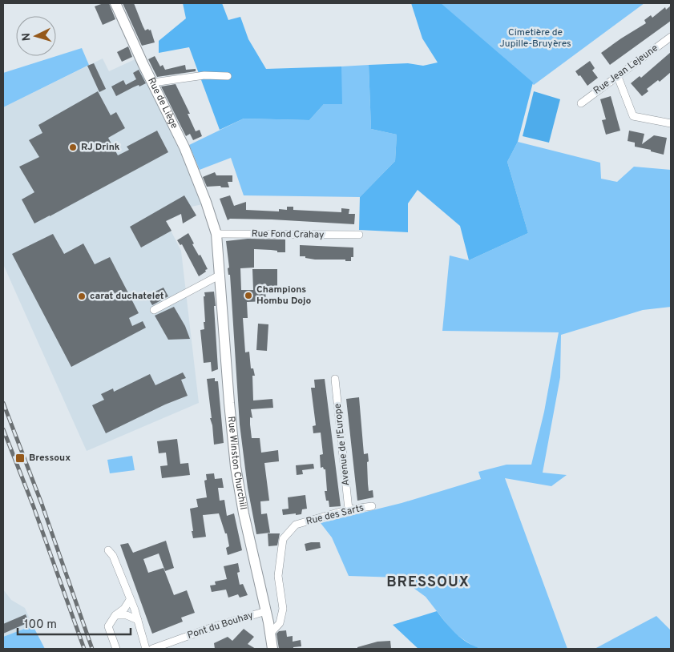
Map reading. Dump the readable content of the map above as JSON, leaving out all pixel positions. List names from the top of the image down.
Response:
{
  "streets": {
    "main road": ["Rue de Liège", "Rue Winston Churchill"],
    "street": [
      "Rue Jean Lejeune",
      "Rue Fond Crahay",
      "Avenue de l'Europe",
      "Rue des Sarts",
      "Pont du Bouhay"
    ]
  },
  "crossings": [
    ["Rue de Liège", "Rue Winston Churchill"],
    ["Rue Fond Crahay", "Rue Winston Churchill"],
    ["Avenue de l'Europe", "Rue des Sarts"],
    ["Rue Winston Churchill", "Rue des Sarts"],
    ["Rue Winston Churchill", "Pont du Bouhay"]
  ],
  "districts": ["BRESSOUX"],
  "parks": ["Cimetière de Jupille-Bruyères"],
  "places": {
    "other": ["RJ Drink", "Champions Hombu Dojo", "carat duchatelet"],
    "transit": ["Bressoux"]
  },
  "scale_bar": "100 m",
  "north": "left"
}
